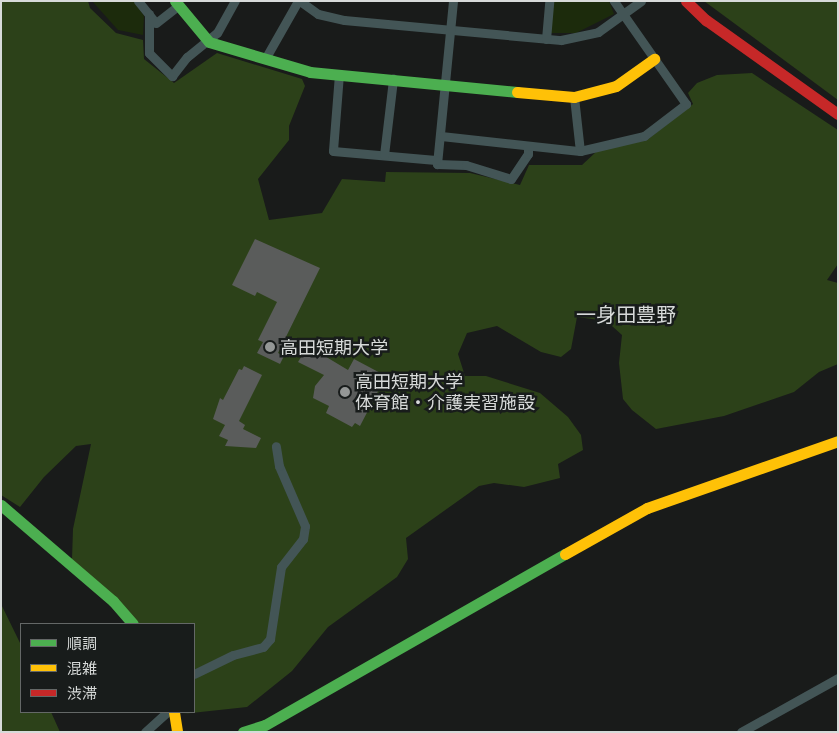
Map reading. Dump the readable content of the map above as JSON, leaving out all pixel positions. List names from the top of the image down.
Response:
{
  "districts": ["一身田豊野"],
  "places": ["高田短期大学", "高田短期大学 体育館・介護実習施設"],
  "legend": ["順調", "混雑", "渋滞"]
}
